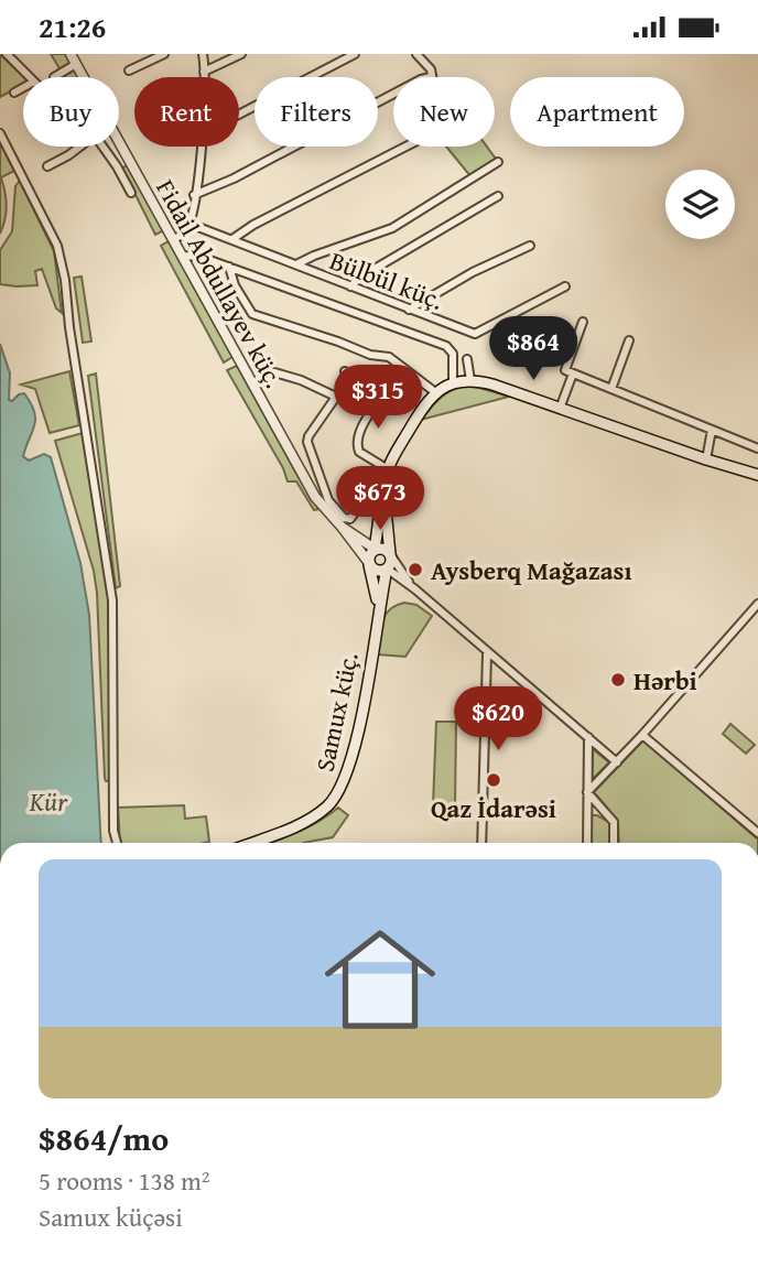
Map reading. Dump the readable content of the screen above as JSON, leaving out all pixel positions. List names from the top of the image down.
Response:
{
  "streets": {
    "main road": ["Samux küç."],
    "street": ["Bülbül küç.", "Fidail Abdullayev küç."]
  },
  "water": ["Kür"],
  "places": ["Aysberq Mağazası", "Hərbi", "Qaz İdarəsi"],
  "page": {
    "status": "21:26",
    "chip": [
      "Buy",
      "Rent",
      "Filters",
      "New",
      "Apartment"
    ],
    "price": [
      "$864",
      "$315",
      "$673",
      "$620"
    ],
    "list": [
      {
        "name": "$864/mo",
        "note": "5 rooms · 138 m² · Samux küçəsi"
      }
    ]
  }
}
